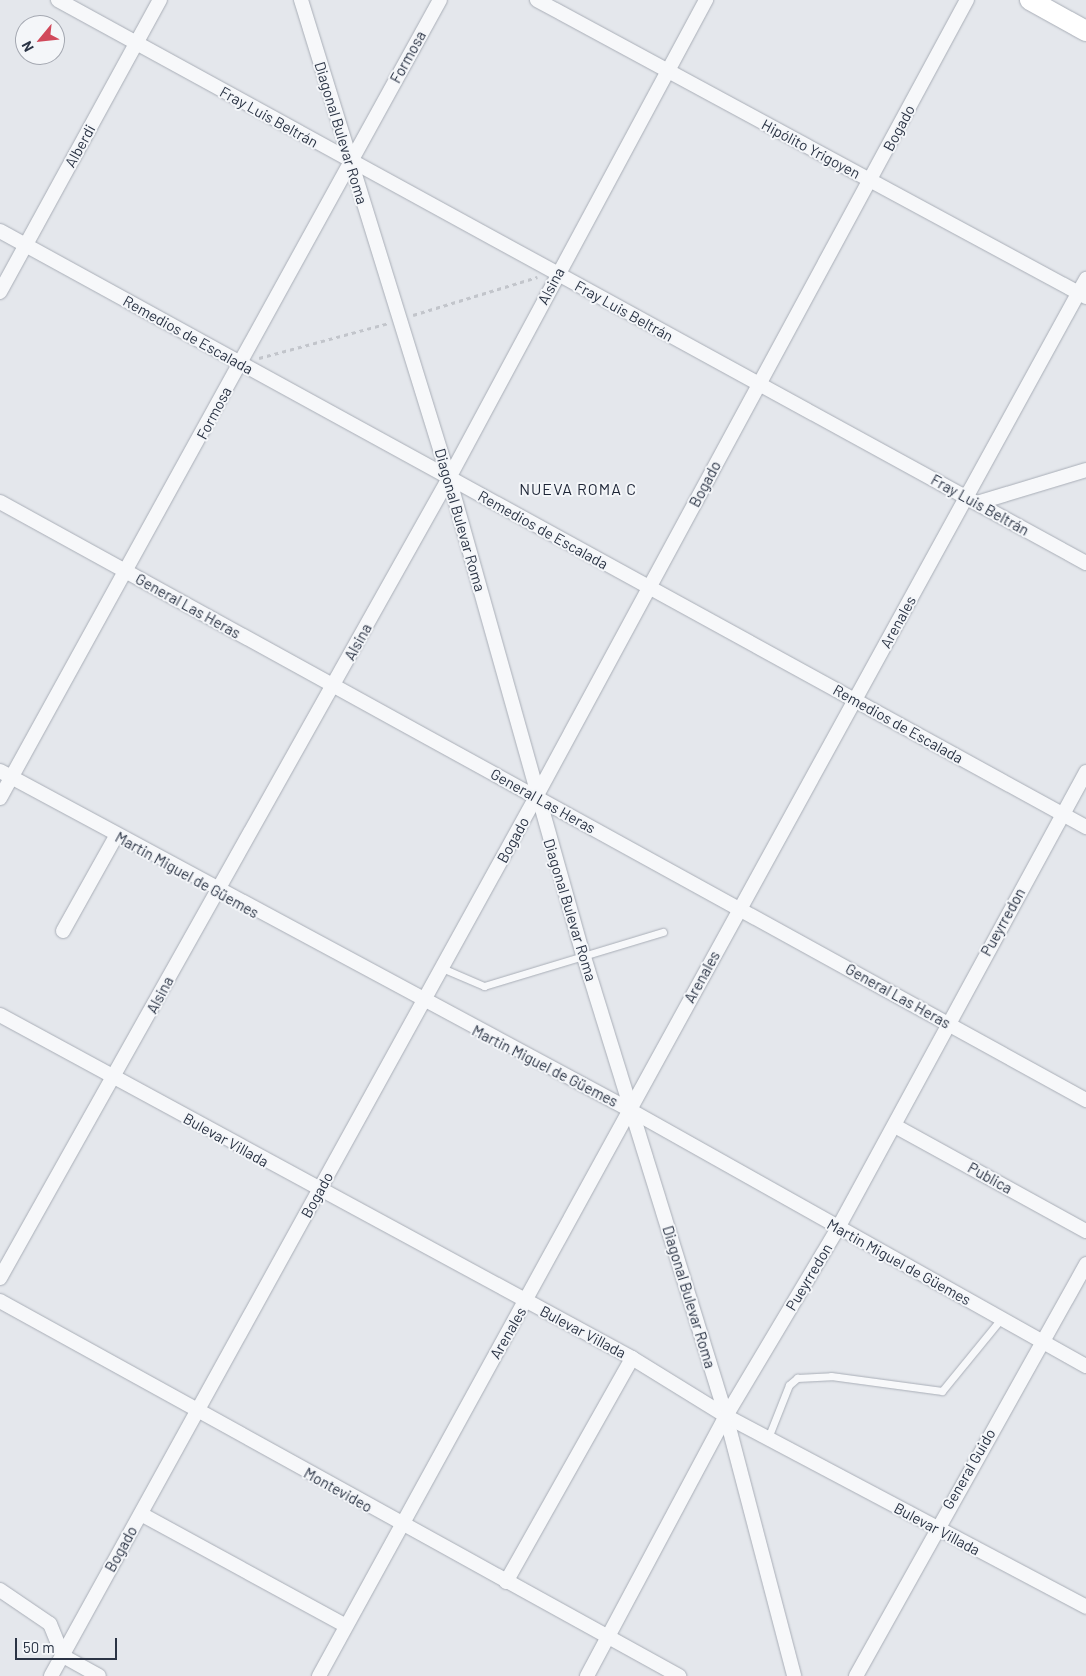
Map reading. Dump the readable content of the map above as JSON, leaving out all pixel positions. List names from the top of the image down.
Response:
{
  "streets": {
    "street": [
      "Formosa",
      "Fray Luis Beltrán",
      "Bogado",
      "Diagonal Bulevar Roma",
      "Alberdi",
      "Hipólito Yrigoyen",
      "Alsina",
      "Remedios de Escalada",
      "General Las Heras",
      "Arenales",
      "Martin Miguel de Güemes",
      "Pueyrredon",
      "Bulevar Villada",
      "Publica",
      "General Guido",
      "Montevideo"
    ]
  },
  "crossings": [
    ["Formosa", "Fray Luis Beltrán"],
    ["Formosa", "Diagonal Bulevar Roma"],
    ["Formosa", "Remedios de Escalada"],
    ["Formosa", "General Las Heras"],
    ["Formosa", "Martin Miguel de Güemes"],
    ["Fray Luis Beltrán", "Bogado"],
    ["Fray Luis Beltrán", "Diagonal Bulevar Roma"],
    ["Fray Luis Beltrán", "Alberdi"],
    ["Fray Luis Beltrán", "Alsina"],
    ["Fray Luis Beltrán", "Arenales"],
    ["Bogado", "Diagonal Bulevar Roma"],
    ["Bogado", "Hipólito Yrigoyen"],
    ["Bogado", "Remedios de Escalada"],
    ["Bogado", "General Las Heras"],
    ["Bogado", "Martin Miguel de Güemes"],
    ["Bogado", "Bulevar Villada"],
    ["Bogado", "Montevideo"],
    ["Diagonal Bulevar Roma", "Alsina"],
    ["Diagonal Bulevar Roma", "Remedios de Escalada"],
    ["Diagonal Bulevar Roma", "General Las Heras"],
    ["Diagonal Bulevar Roma", "Arenales"],
    ["Diagonal Bulevar Roma", "Martin Miguel de Güemes"],
    ["Diagonal Bulevar Roma", "Pueyrredon"],
    ["Diagonal Bulevar Roma", "Bulevar Villada"],
    ["Alberdi", "Remedios de Escalada"],
    ["Hipólito Yrigoyen", "Alsina"],
    ["Hipólito Yrigoyen", "Arenales"],
    ["Alsina", "Remedios de Escalada"],
    ["Alsina", "General Las Heras"],
    ["Alsina", "Martin Miguel de Güemes"],
    ["Alsina", "Bulevar Villada"],
    ["Remedios de Escalada", "Arenales"],
    ["Remedios de Escalada", "Pueyrredon"],
    ["General Las Heras", "Arenales"],
    ["General Las Heras", "Pueyrredon"],
    ["Arenales", "Martin Miguel de Güemes"],
    ["Arenales", "Bulevar Villada"],
    ["Arenales", "Montevideo"],
    ["Martin Miguel de Güemes", "Pueyrredon"],
    ["Martin Miguel de Güemes", "General Guido"],
    ["Pueyrredon", "Bulevar Villada"],
    ["Pueyrredon", "Publica"],
    ["Pueyrredon", "Montevideo"],
    ["Bulevar Villada", "General Guido"]
  ],
  "districts": ["NUEVA ROMA C"],
  "scale_bar": "50 m",
  "north": "bottom left"
}
